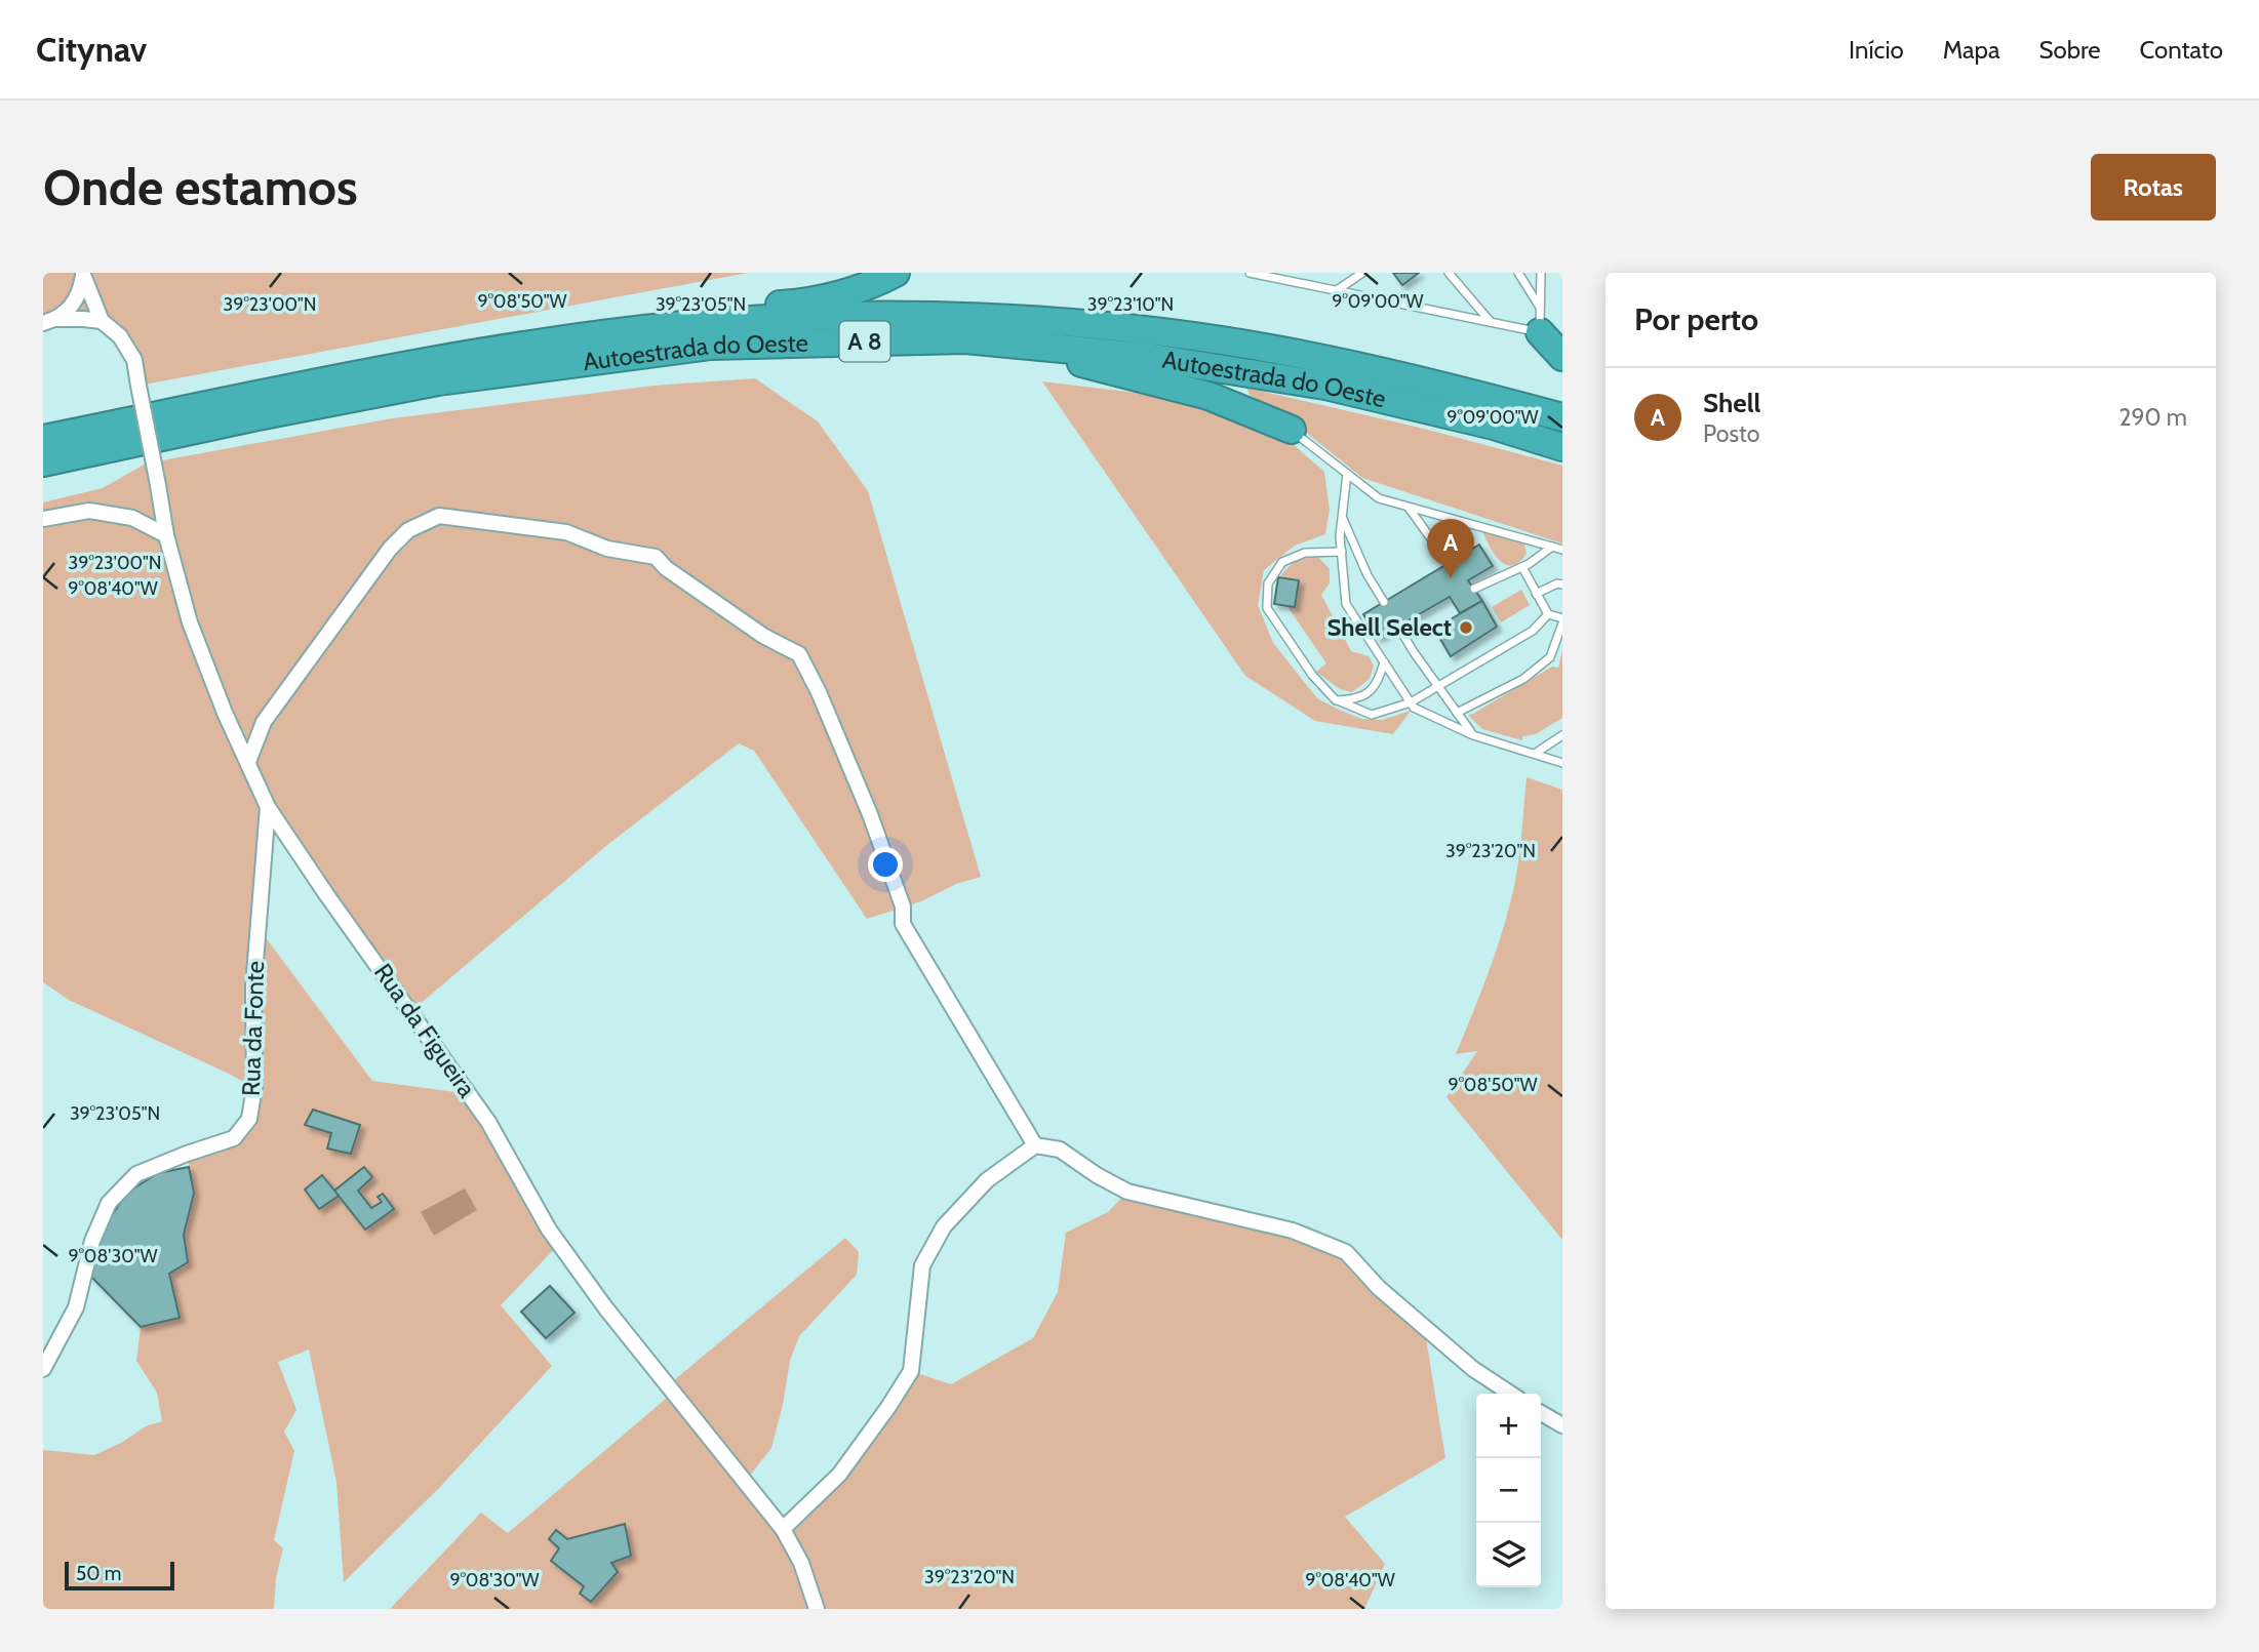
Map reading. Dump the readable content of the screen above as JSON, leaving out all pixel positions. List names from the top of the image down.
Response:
{
  "streets": {
    "highway": ["A 8", "Autoestrada do Oeste"],
    "street": ["Rua da Fonte", "Rua da Figueira"]
  },
  "crossings": [
    ["Rua da Fonte", "Rua da Figueira"]
  ],
  "places": ["Shell Select"],
  "scale_bar": "50 m",
  "page": {
    "header": "Citynav",
    "nav": [
      "Início",
      "Mapa",
      "Sobre",
      "Contato"
    ],
    "buttons": "Rotas",
    "title": "Onde estamos",
    "heading": "Por perto",
    "list": [
      {
        "mark": "A",
        "name": "Shell",
        "note": "Posto",
        "value": "290 m"
      }
    ],
    "pins": "A",
    "map_buttons": ["+", "−"],
    "scale": "50 m"
  },
  "coordinates": [
    "9°08'50\"W",
    "9°09'00\"W",
    "39°23'10\"N",
    "39°23'00\"N",
    "39°23'05\"N",
    "9°08'40\"W",
    "39°23'20\"N",
    "9°08'30\"W"
  ]
}
